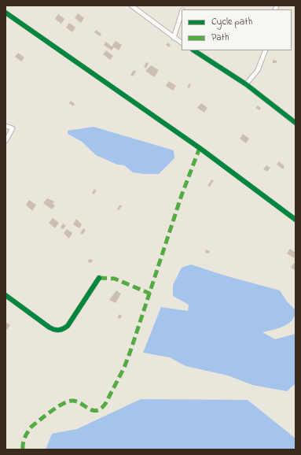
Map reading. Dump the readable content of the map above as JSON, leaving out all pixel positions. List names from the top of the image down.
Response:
{
  "legend": ["Cycle path", "Path"]
}
